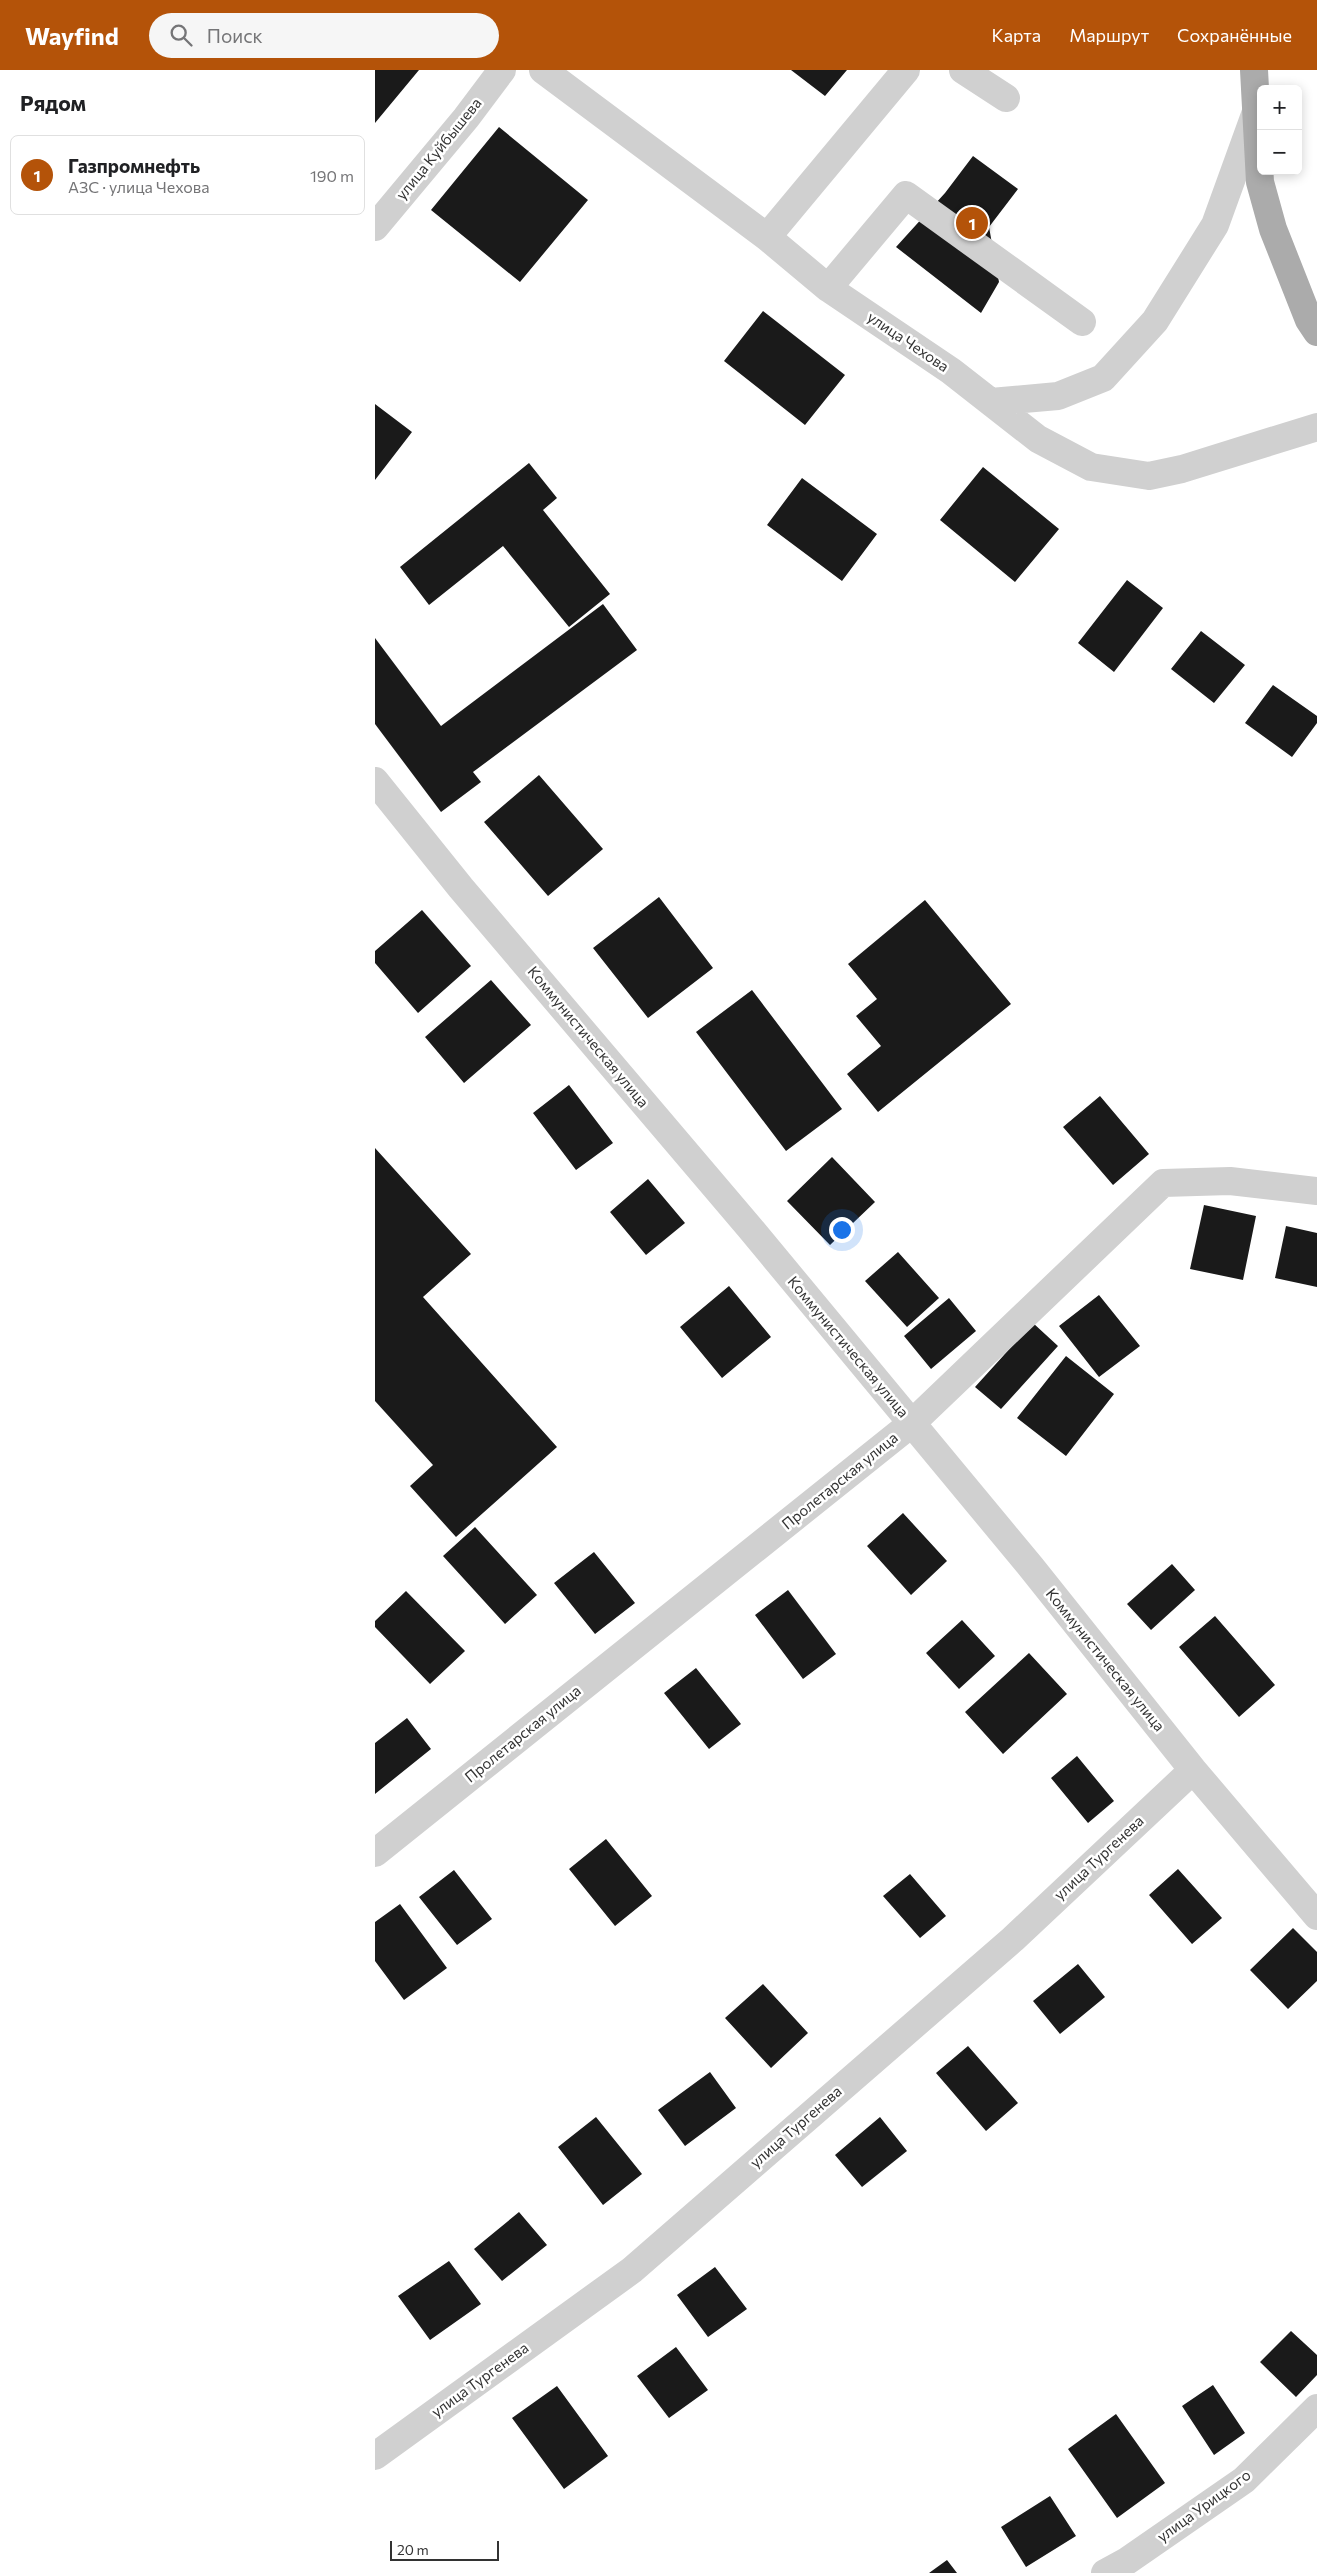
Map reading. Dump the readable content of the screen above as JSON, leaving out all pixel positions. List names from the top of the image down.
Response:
{
  "streets": {
    "street": [
      "улица Куйбышева",
      "улица Чехова",
      "Коммунистическая улица",
      "Пролетарская улица",
      "улица Тургенева",
      "улица Урицкого"
    ]
  },
  "crossings": [
    ["Коммунистическая улица", "Пролетарская улица"],
    ["Коммунистическая улица", "улица Тургенева"]
  ],
  "scale_bar": "20 m",
  "page": {
    "header": "Wayfind",
    "search": "Поиск",
    "nav": ["Карта", "Маршрут", "Сохранённые"],
    "heading": "Рядом",
    "map_buttons": ["+", "−"],
    "list": [
      {
        "mark": "1",
        "name": "Газпромнефть",
        "note": "АЗС · улица Чехова",
        "value": "190 m"
      }
    ],
    "pins": "1",
    "scale": "20 m"
  }
}
